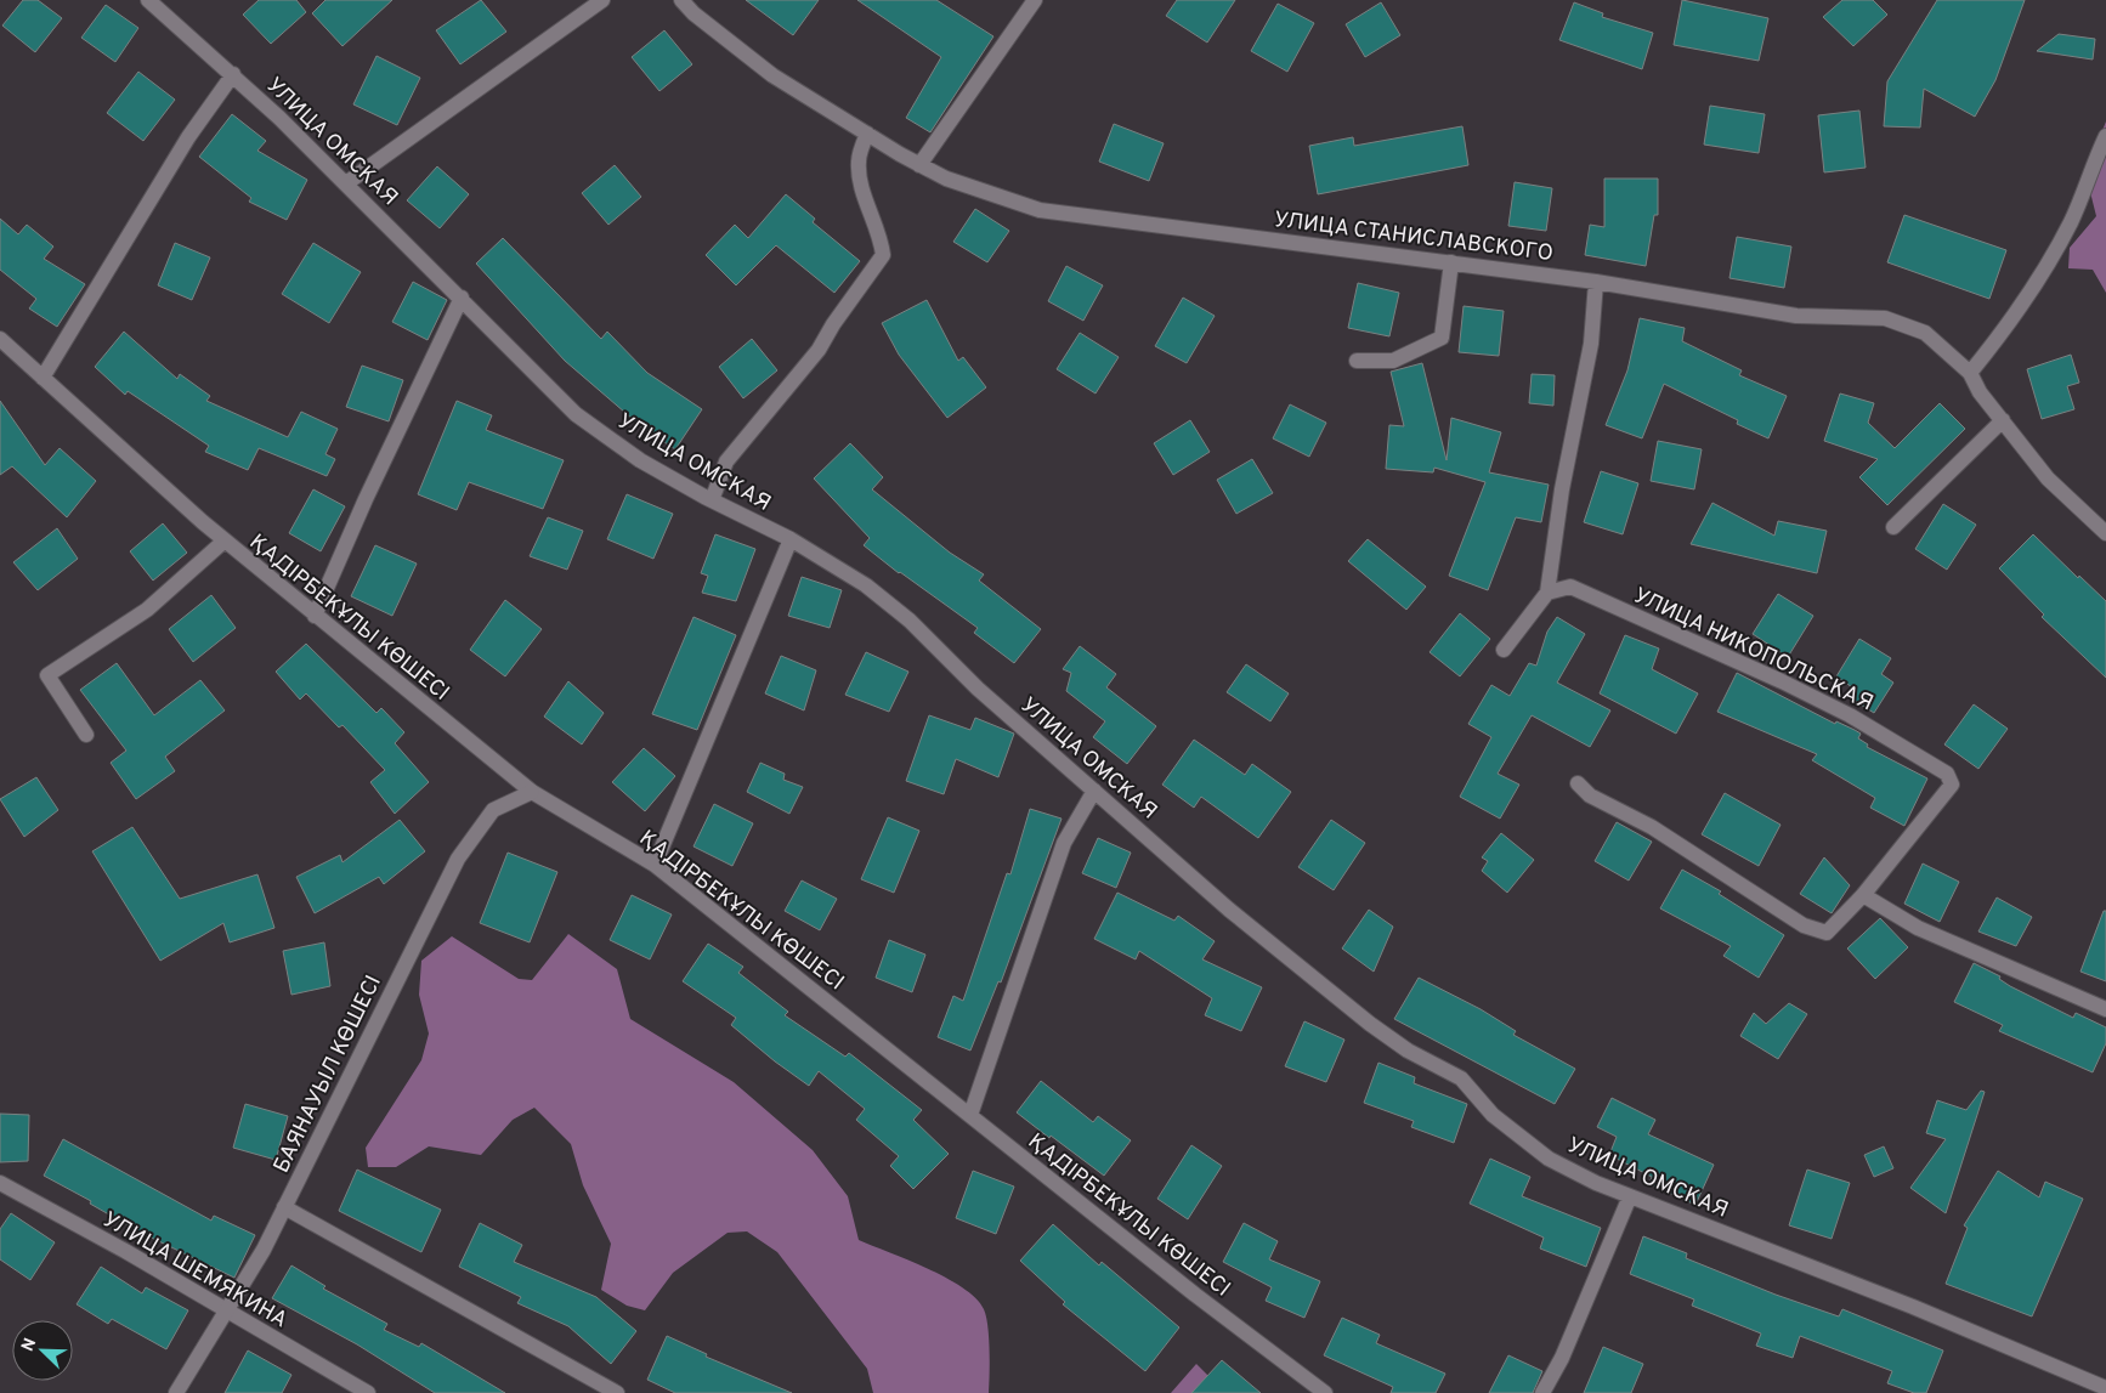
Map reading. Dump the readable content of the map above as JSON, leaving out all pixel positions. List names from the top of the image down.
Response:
{
  "streets": {
    "street": [
      "УЛИЦА ОМСКАЯ",
      "УЛИЦА СТАНИСЛАВСКОГО",
      "ҚАДІРБЕКҰЛЫ КӨШЕСІ",
      "УЛИЦА НИКОПОЛЬСКАЯ",
      "БАЯНАУЫЛ КӨШЕСІ",
      "УЛИЦА ШЕМЯКИНА"
    ]
  },
  "crossings": [
    ["ҚАДІРБЕКҰЛЫ КӨШЕСІ", "БАЯНАУЫЛ КӨШЕСІ"],
    ["БАЯНАУЫЛ КӨШЕСІ", "УЛИЦА ШЕМЯКИНА"]
  ],
  "north": "top left"
}
